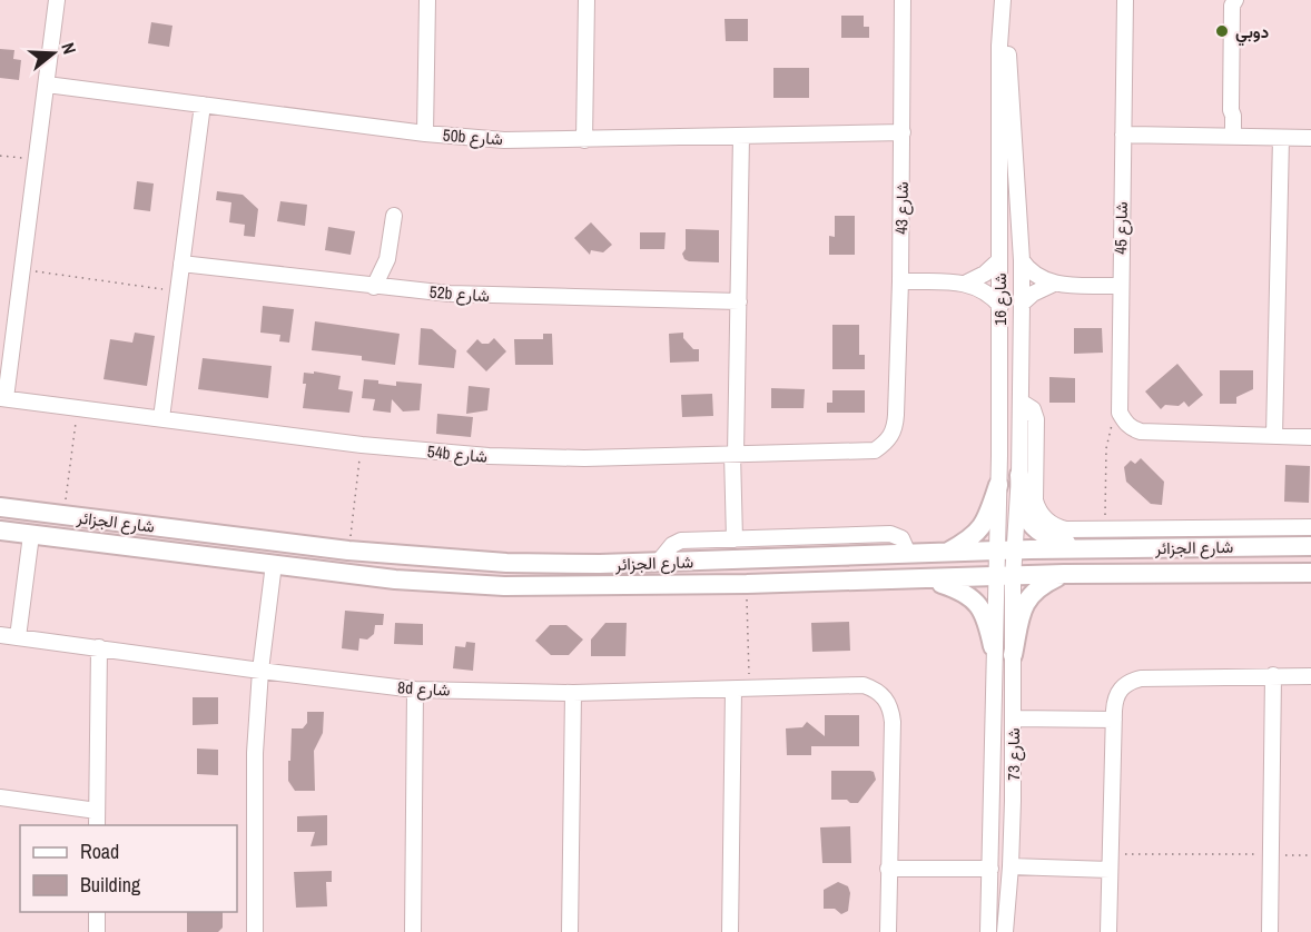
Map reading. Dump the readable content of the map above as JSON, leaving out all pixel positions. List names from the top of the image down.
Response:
{
  "streets": {
    "main road": ["شارع الجزائر"],
    "street": [
      "50b شارع",
      "شارع 43",
      "شارع 45",
      "52b شارع",
      "شارع 16",
      "54b شارع",
      "8d شارع",
      "شارع 73"
    ]
  },
  "crossings": [
    ["50b شارع", "شارع 43"],
    ["شارع 43", "54b شارع"],
    ["شارع 16", "شارع الجزائر"],
    ["شارع 16", "شارع 73"],
    ["شارع الجزائر", "شارع 73"]
  ],
  "places": ["دوبي"],
  "legend": ["Road", "Building"],
  "north": "right"
}
